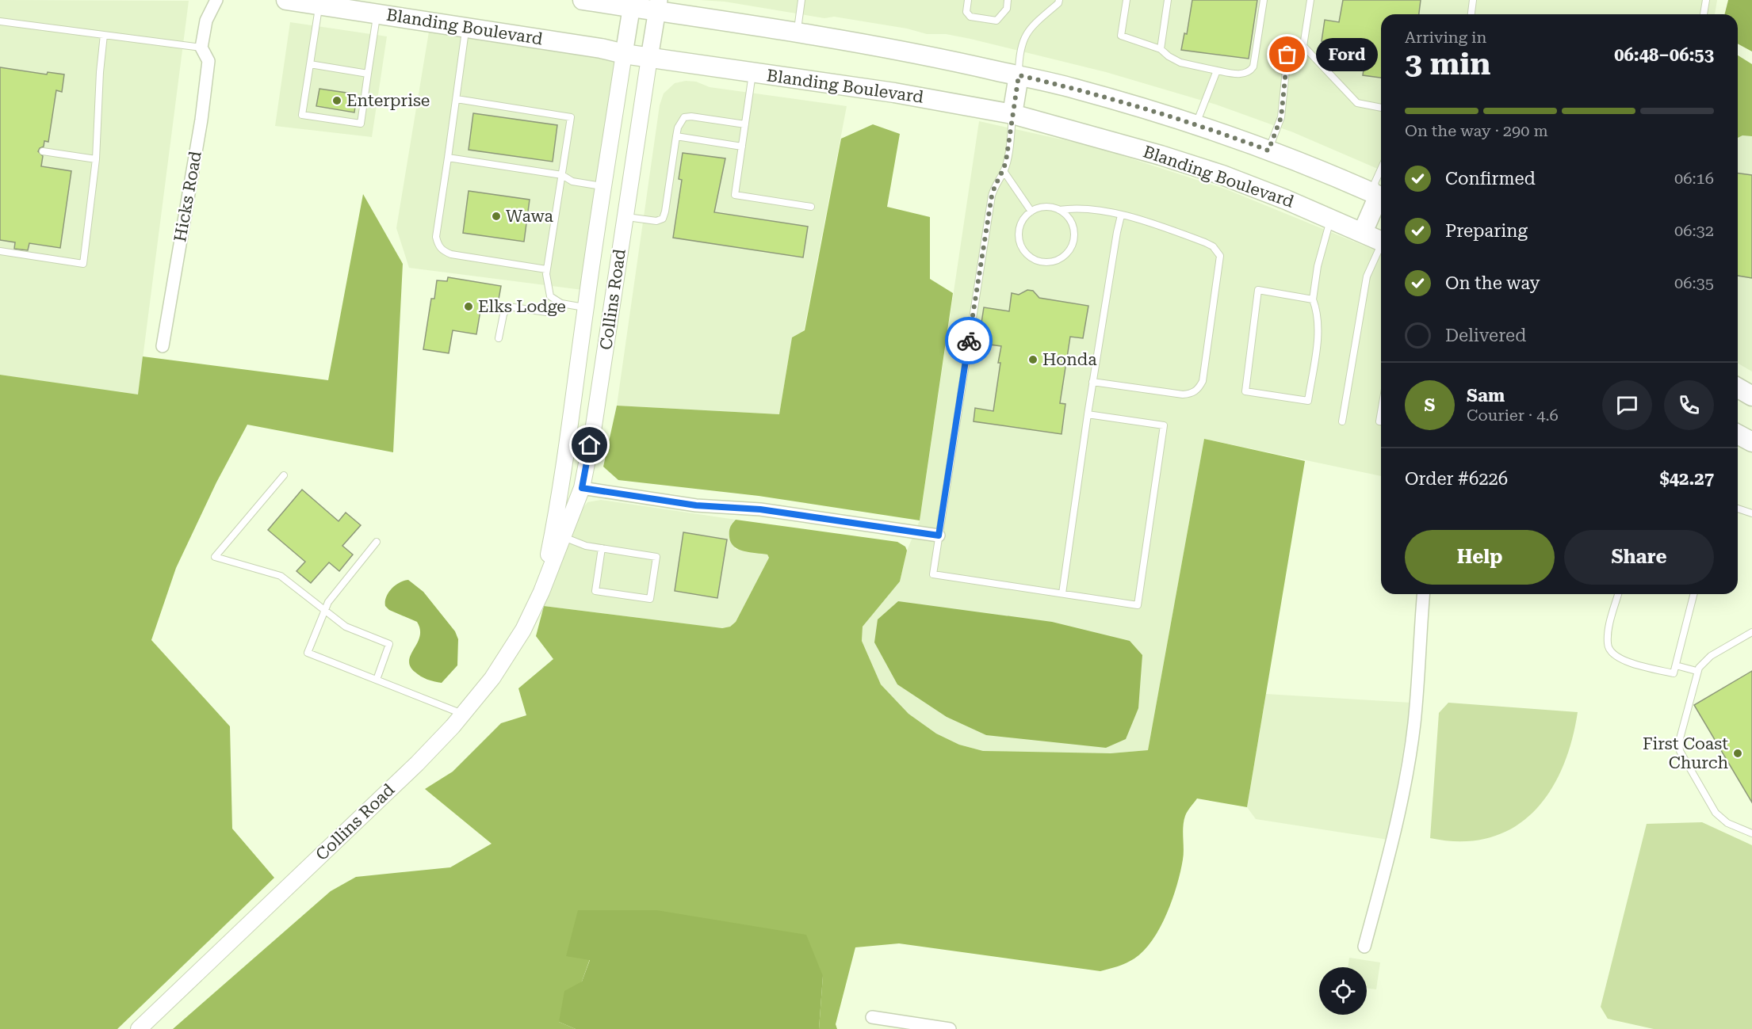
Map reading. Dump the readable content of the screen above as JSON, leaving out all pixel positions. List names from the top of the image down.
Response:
{
  "streets": {
    "main road": ["Blanding Boulevard", "Collins Road"],
    "street": ["Hicks Road"]
  },
  "crossings": [
    ["Blanding Boulevard", "Collins Road"]
  ],
  "places": [
    "Ford",
    "Enterprise",
    "Wawa",
    "Elks Lodge",
    "Honda",
    "First Coast Church"
  ],
  "page": {
    "heading": ["3 min", "Arriving in", "06:48–06:53"],
    "panel": [
      "Sam",
      "Courier · 4.6",
      "Order #6226",
      "$42.27"
    ],
    "bubble": "Ford",
    "bar": "On the way · 290 m",
    "list": [
      ["Confirmed", "06:16"],
      ["Preparing", "06:32"],
      ["On the way", "06:35"],
      "Delivered"
    ],
    "round": "S",
    "buttons": ["Help", "Share"]
  }
}
